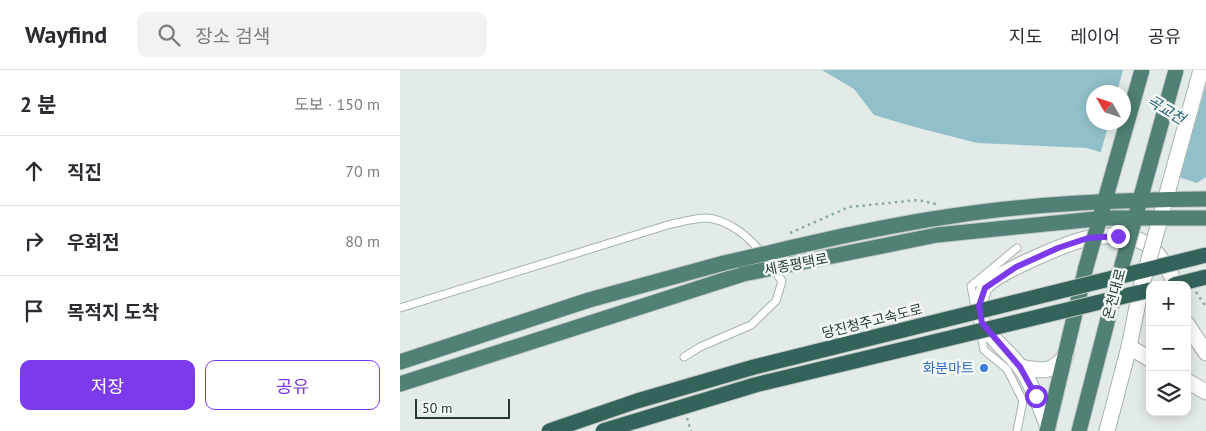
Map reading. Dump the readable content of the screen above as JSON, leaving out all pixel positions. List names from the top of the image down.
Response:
{
  "streets": {
    "highway": ["세종평택로", "온천대로", "당진청주고속도로"]
  },
  "water": ["곡교천"],
  "places": ["화분마트"],
  "scale_bar": "50 m",
  "north": "top left",
  "page": {
    "header": "Wayfind",
    "search": "장소 검색",
    "nav": ["지도", "레이어", "공유"],
    "heading": ["2 분", "도보 · 150 m"],
    "list": [
      ["직진", "70 m"],
      ["우회전", "80 m"],
      "목적지 도착"
    ],
    "map_buttons": ["+", "−"],
    "buttons": ["저장", "공유"],
    "scale": "50 m"
  }
}
